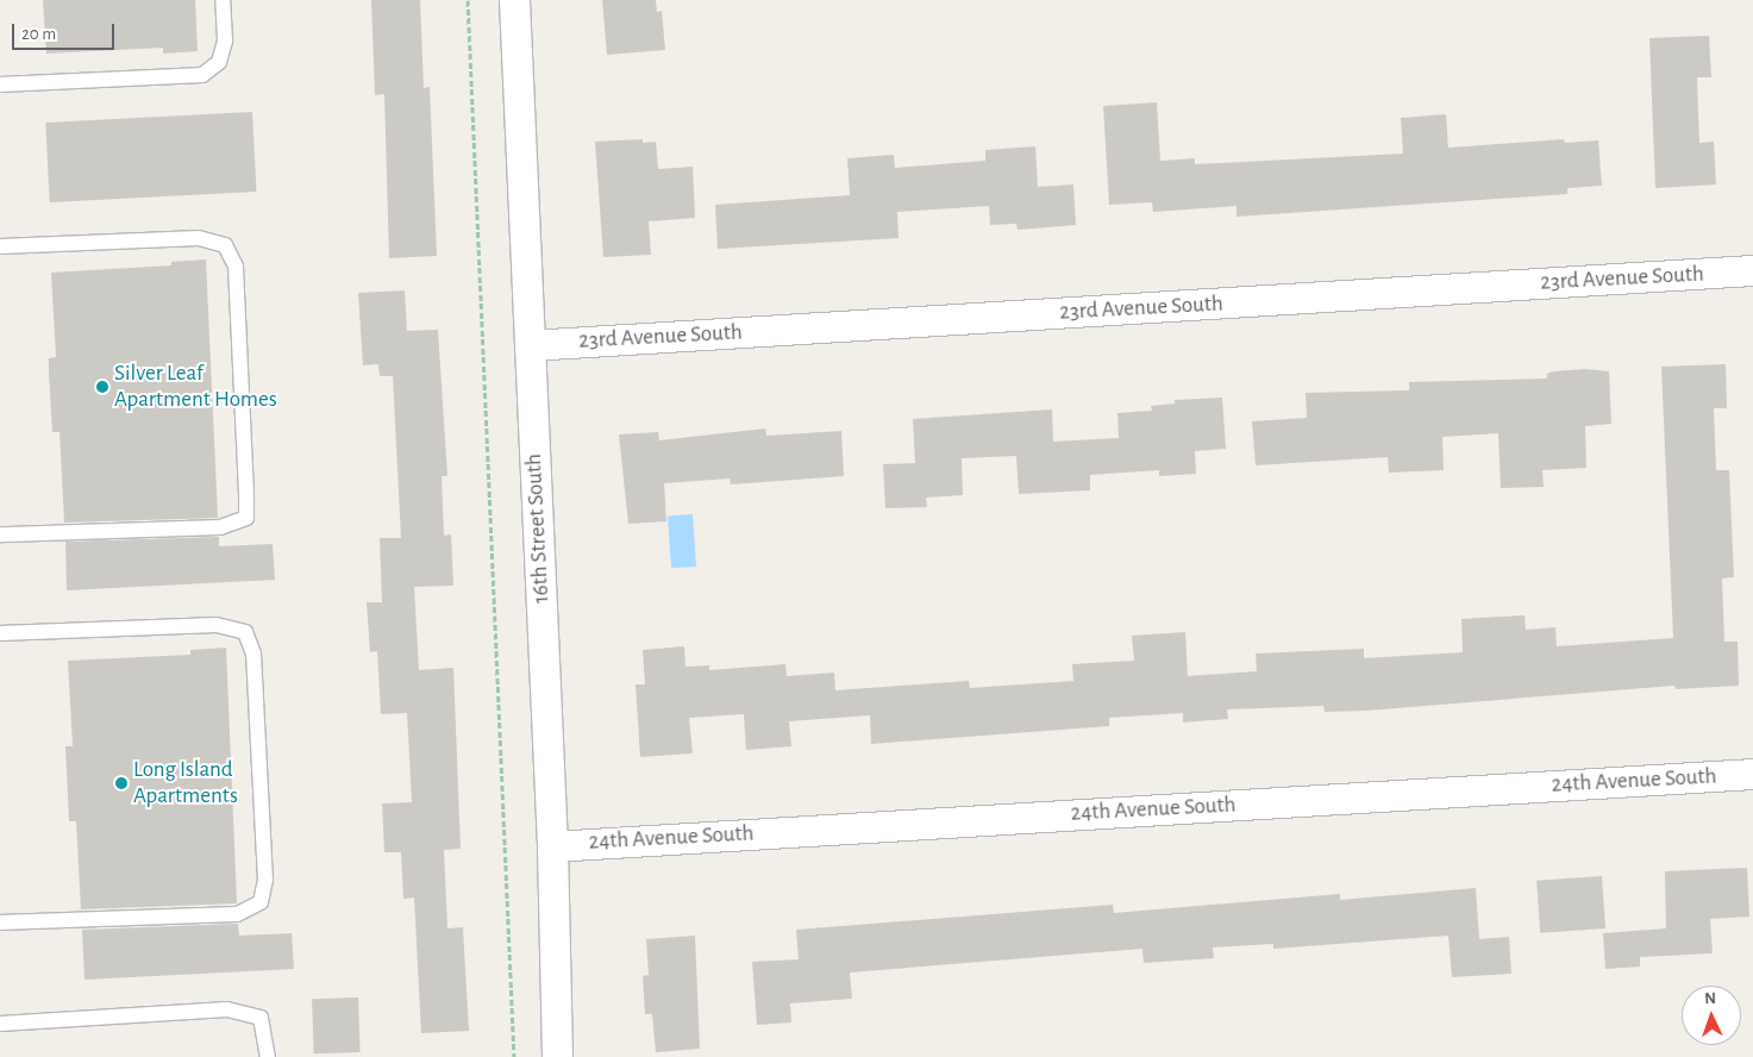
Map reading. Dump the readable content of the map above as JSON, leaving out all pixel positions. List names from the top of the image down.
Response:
{
  "streets": {
    "street": ["23rd Avenue South", "16th Street South", "24th Avenue South"]
  },
  "crossings": [
    ["23rd Avenue South", "16th Street South"],
    ["16th Street South", "24th Avenue South"]
  ],
  "places": ["Silver Leaf Apartment Homes", "Long Island Apartments"],
  "scale_bar": "20 m",
  "north": "top"
}
